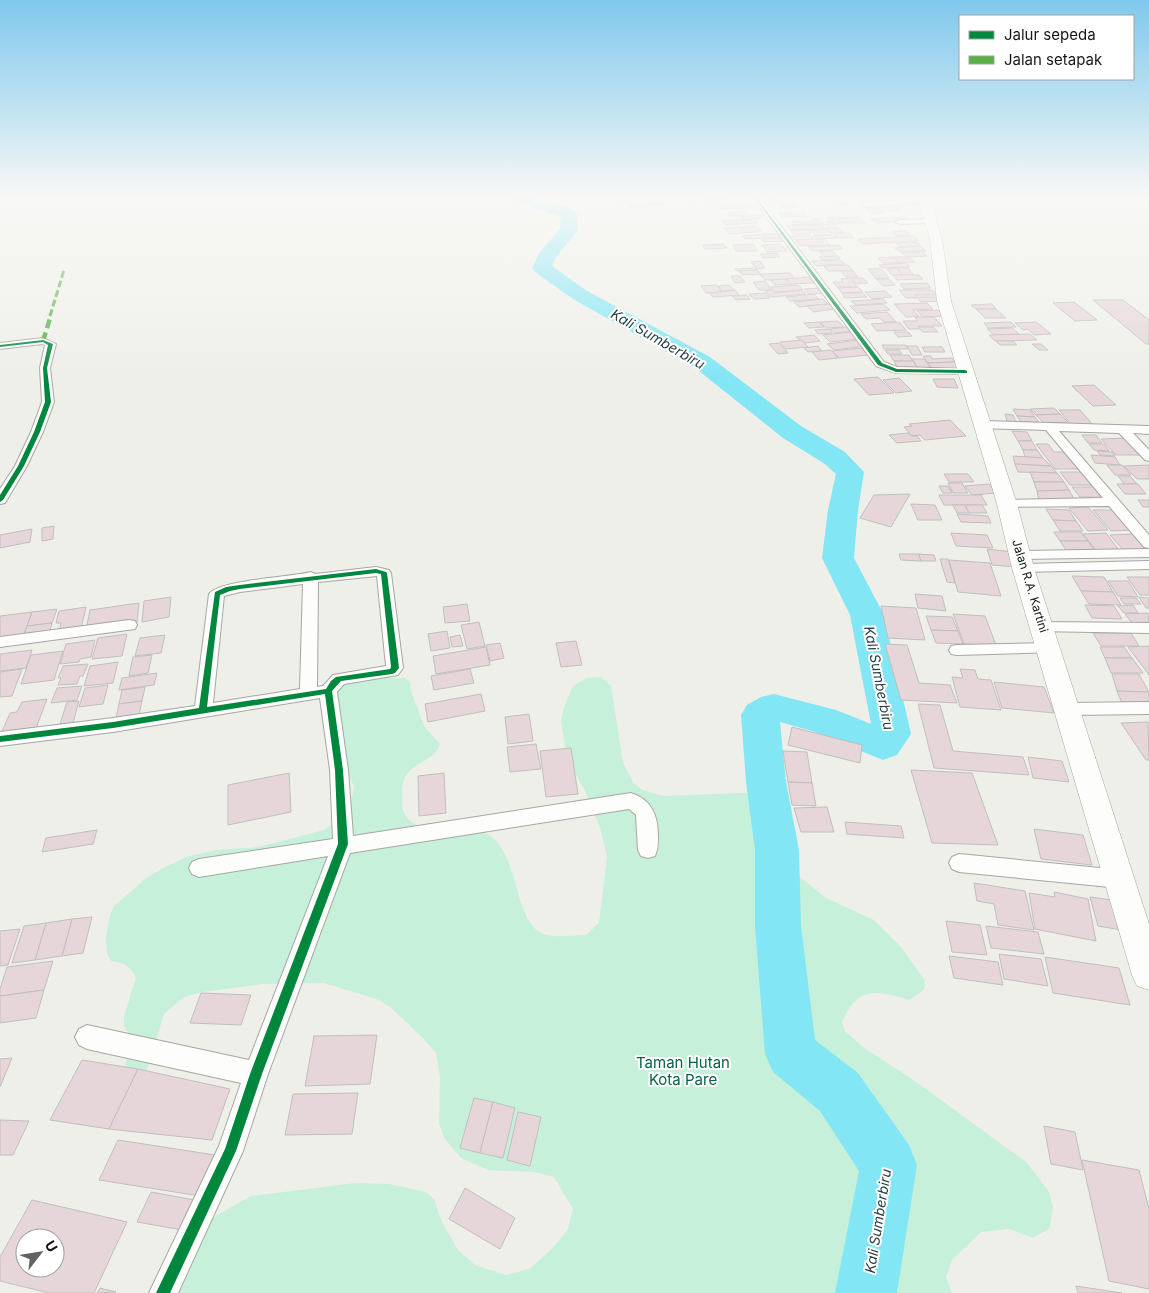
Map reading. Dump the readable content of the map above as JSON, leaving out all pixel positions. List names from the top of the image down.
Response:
{
  "streets": {
    "main road": ["Jalan R.A. Kartini"]
  },
  "water": ["Kali Sumberbiru"],
  "parks": ["Taman Hutan Kota Pare"],
  "legend": ["Jalur sepeda", "Jalan setapak"],
  "north": "top right"
}
